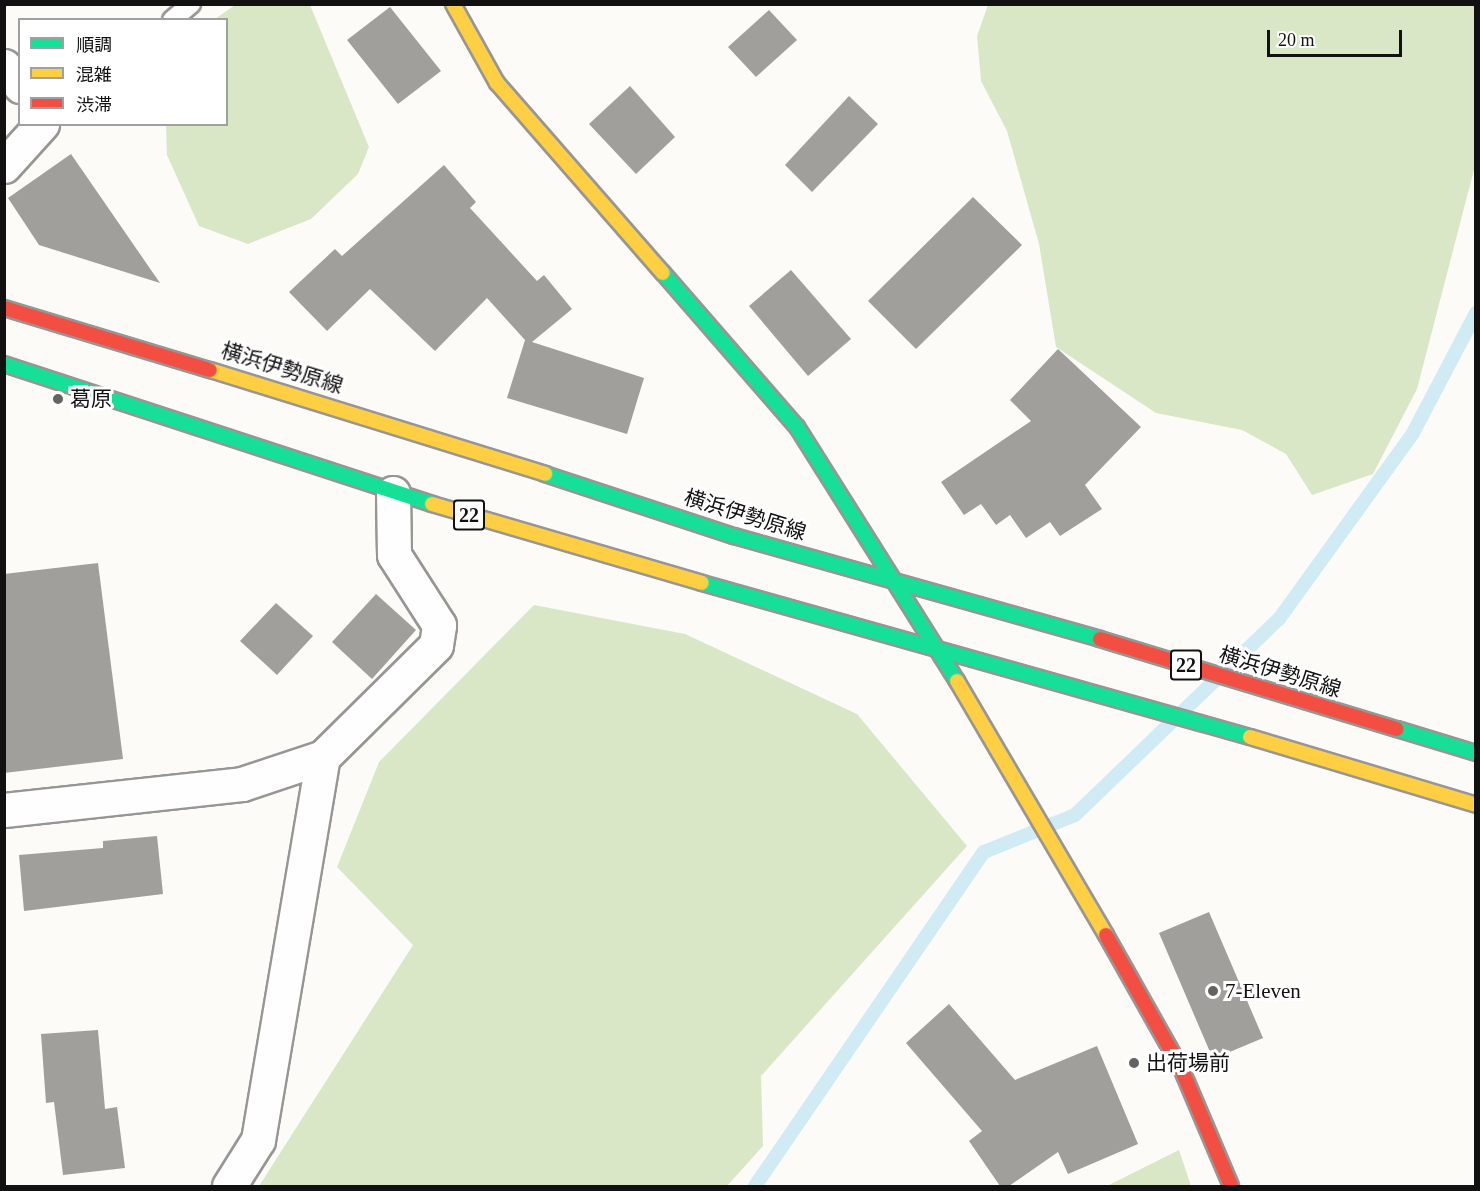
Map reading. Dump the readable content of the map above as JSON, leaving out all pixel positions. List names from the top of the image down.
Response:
{
  "streets": {
    "main road": ["横浜伊勢原線", "22"]
  },
  "places": ["葛原", "7-Eleven", "出荷場前"],
  "legend": ["順調", "混雑", "渋滞"],
  "scale_bar": "20 m"
}
